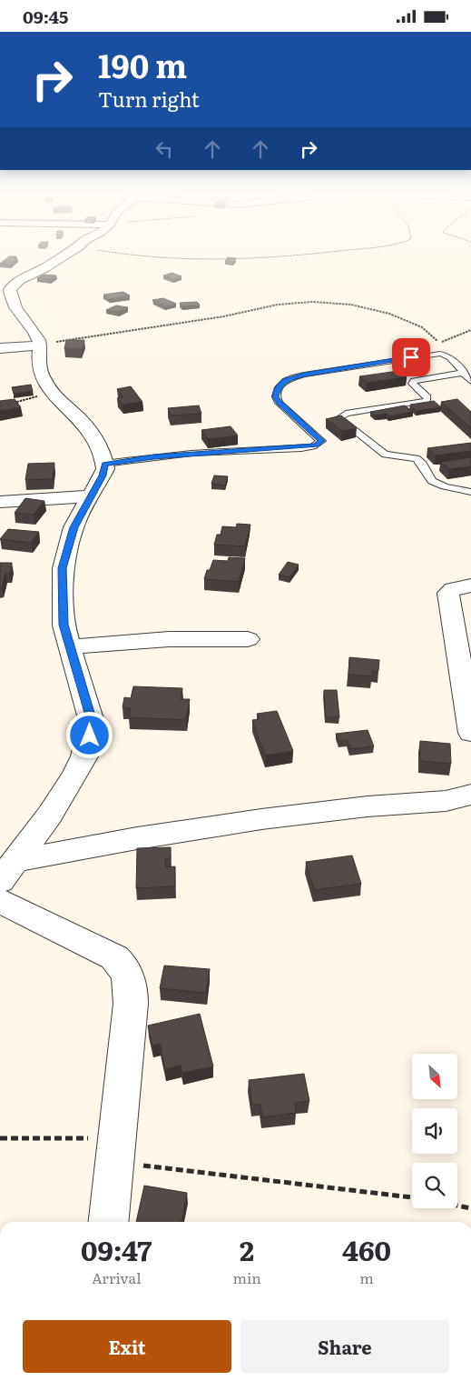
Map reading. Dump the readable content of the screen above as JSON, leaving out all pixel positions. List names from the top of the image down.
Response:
{
  "north": "bottom right",
  "page": {
    "status": "09:45",
    "turn": ["190 m", "Turn right"],
    "eta": [
      "09:47",
      "Arrival",
      "2",
      "min",
      "460",
      "m"
    ],
    "buttons": ["Exit", "Share"]
  }
}
